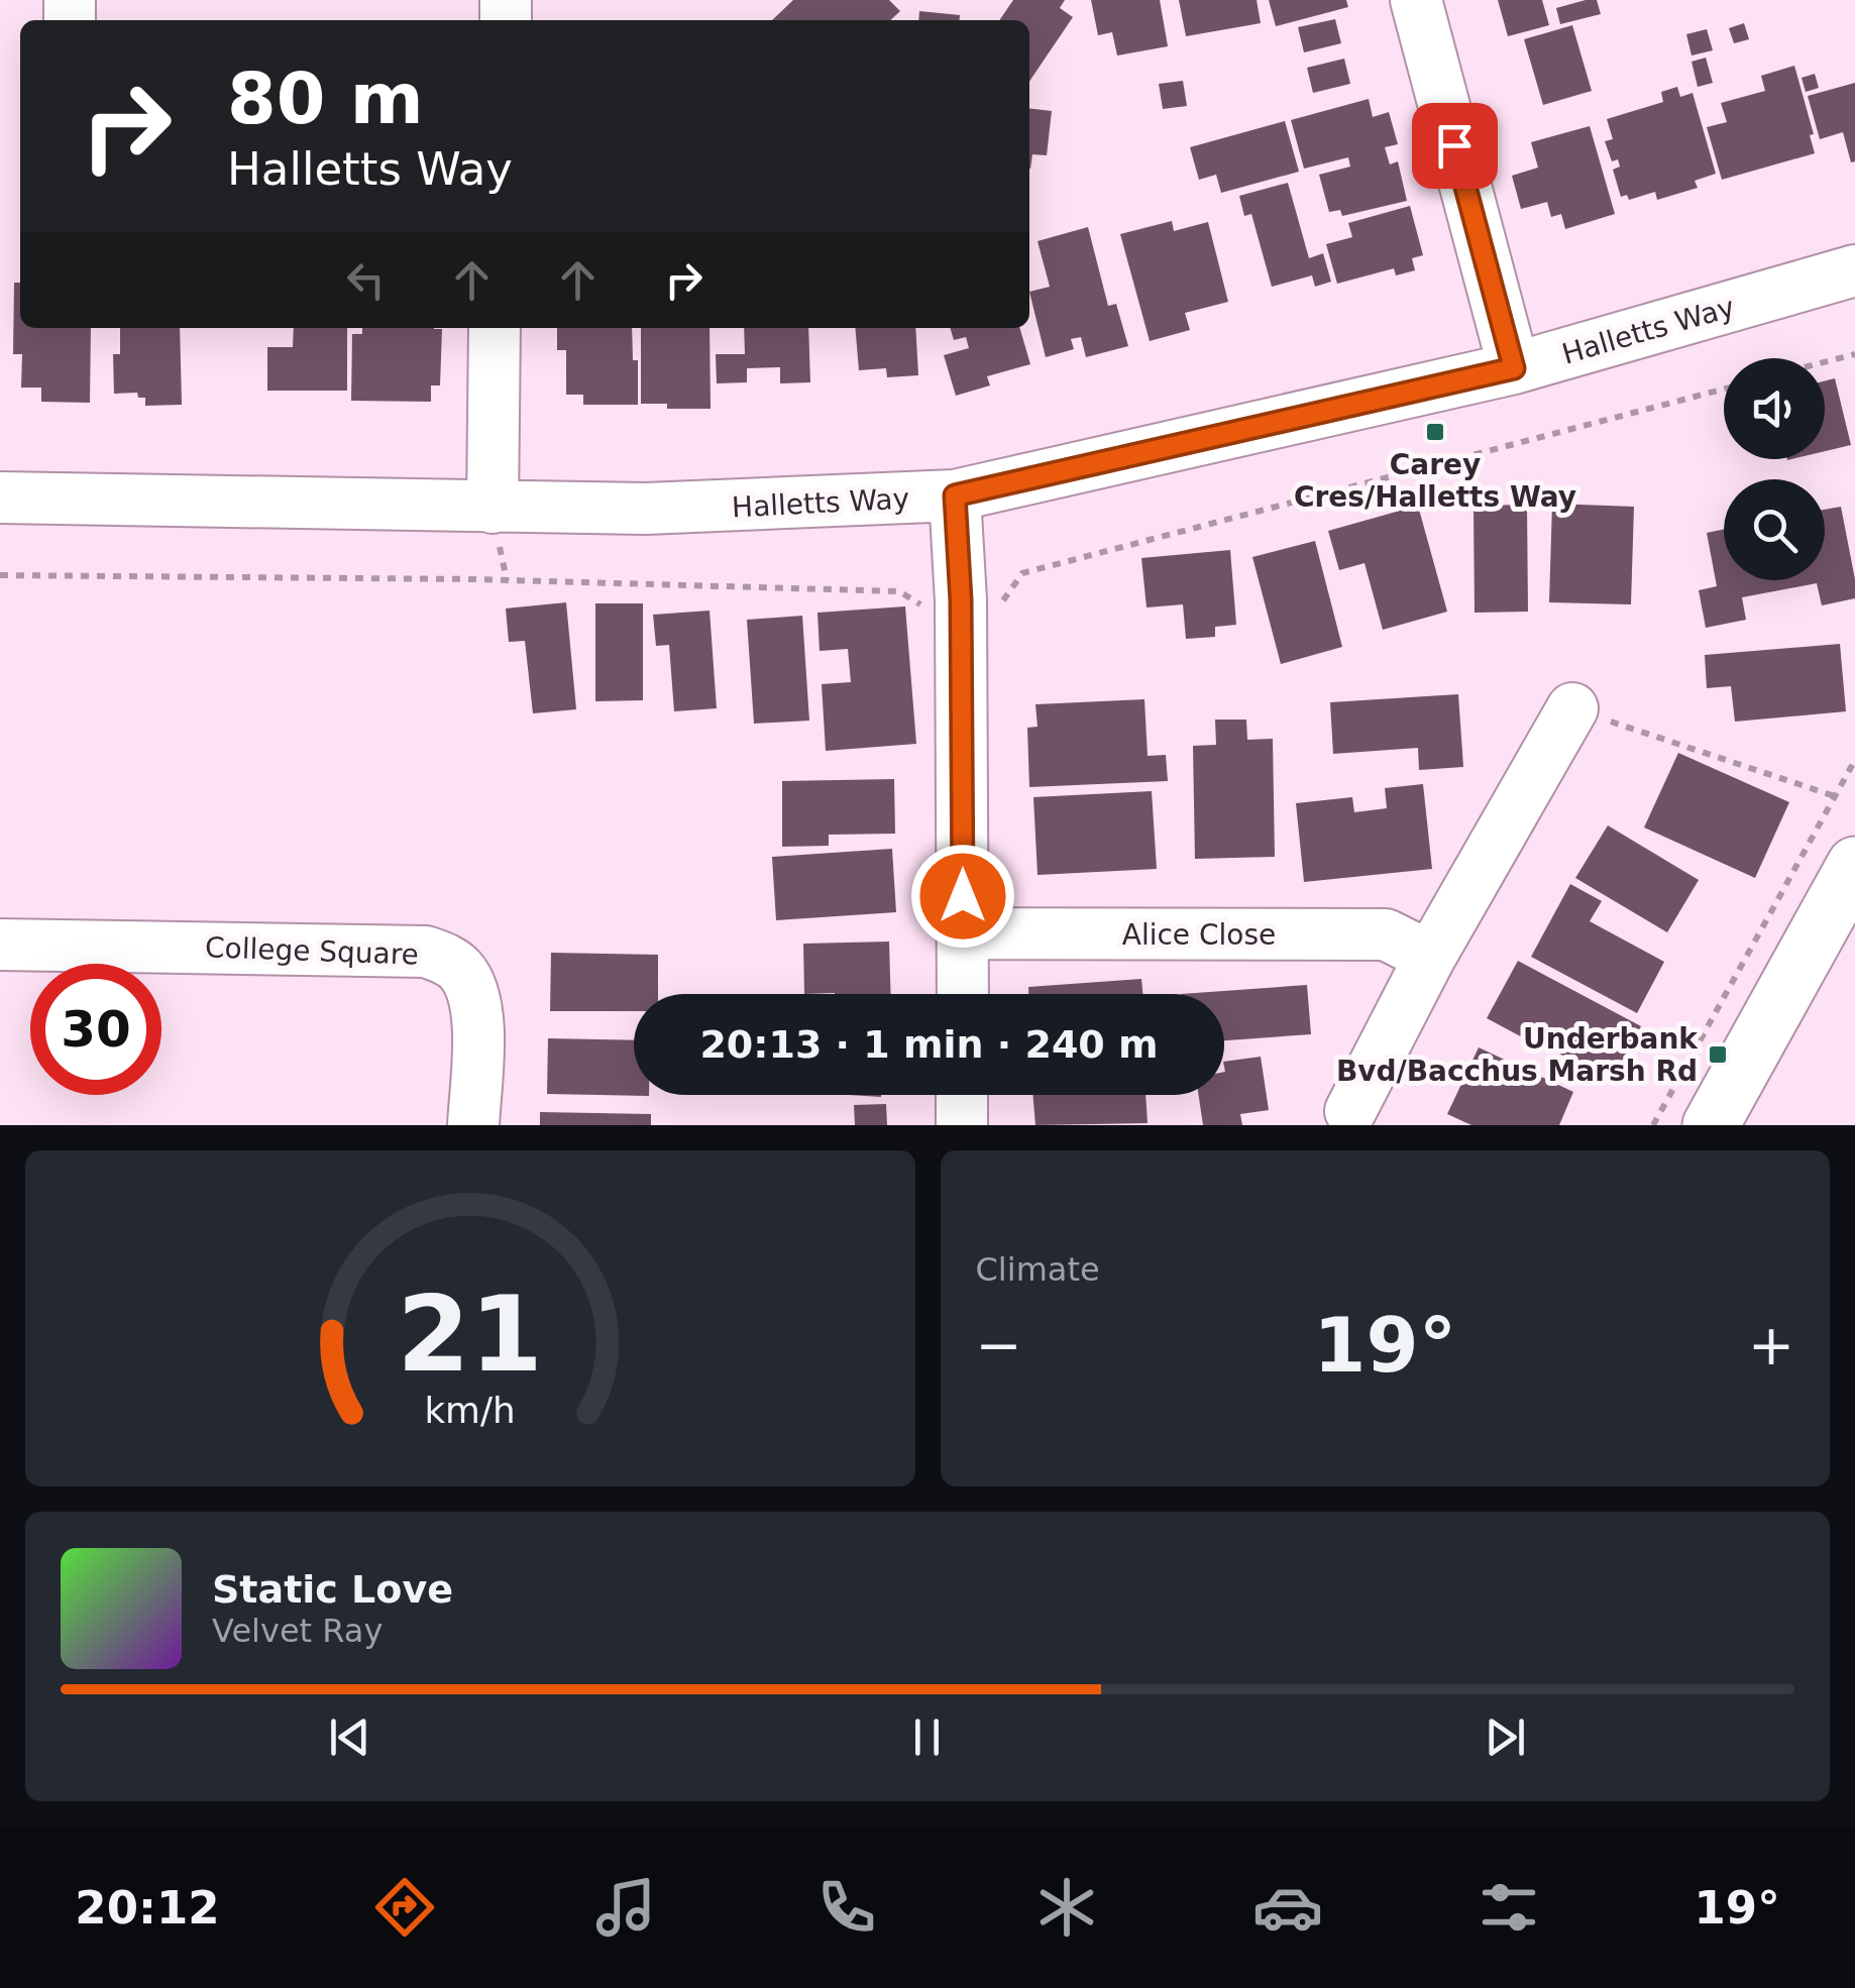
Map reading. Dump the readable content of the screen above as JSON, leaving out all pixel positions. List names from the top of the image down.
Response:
{
  "streets": {
    "street": ["Halletts Way", "Alice Close", "College Square"]
  },
  "places": {
    "transit": ["Carey Cres/Halletts Way", "Underbank Bvd/Bacchus Marsh Rd"]
  },
  "page": {
    "turn": ["80 m", "Halletts Way"],
    "limit": "30",
    "trip": "20:13 · 1 min · 240 m",
    "tile": "Climate",
    "heat": ["−", "19°", "+"],
    "song": ["Static Love", "Velvet Ray"],
    "tabs": ["20:12", "19°"],
    "gauge": ["21", "km/h"]
  }
}
